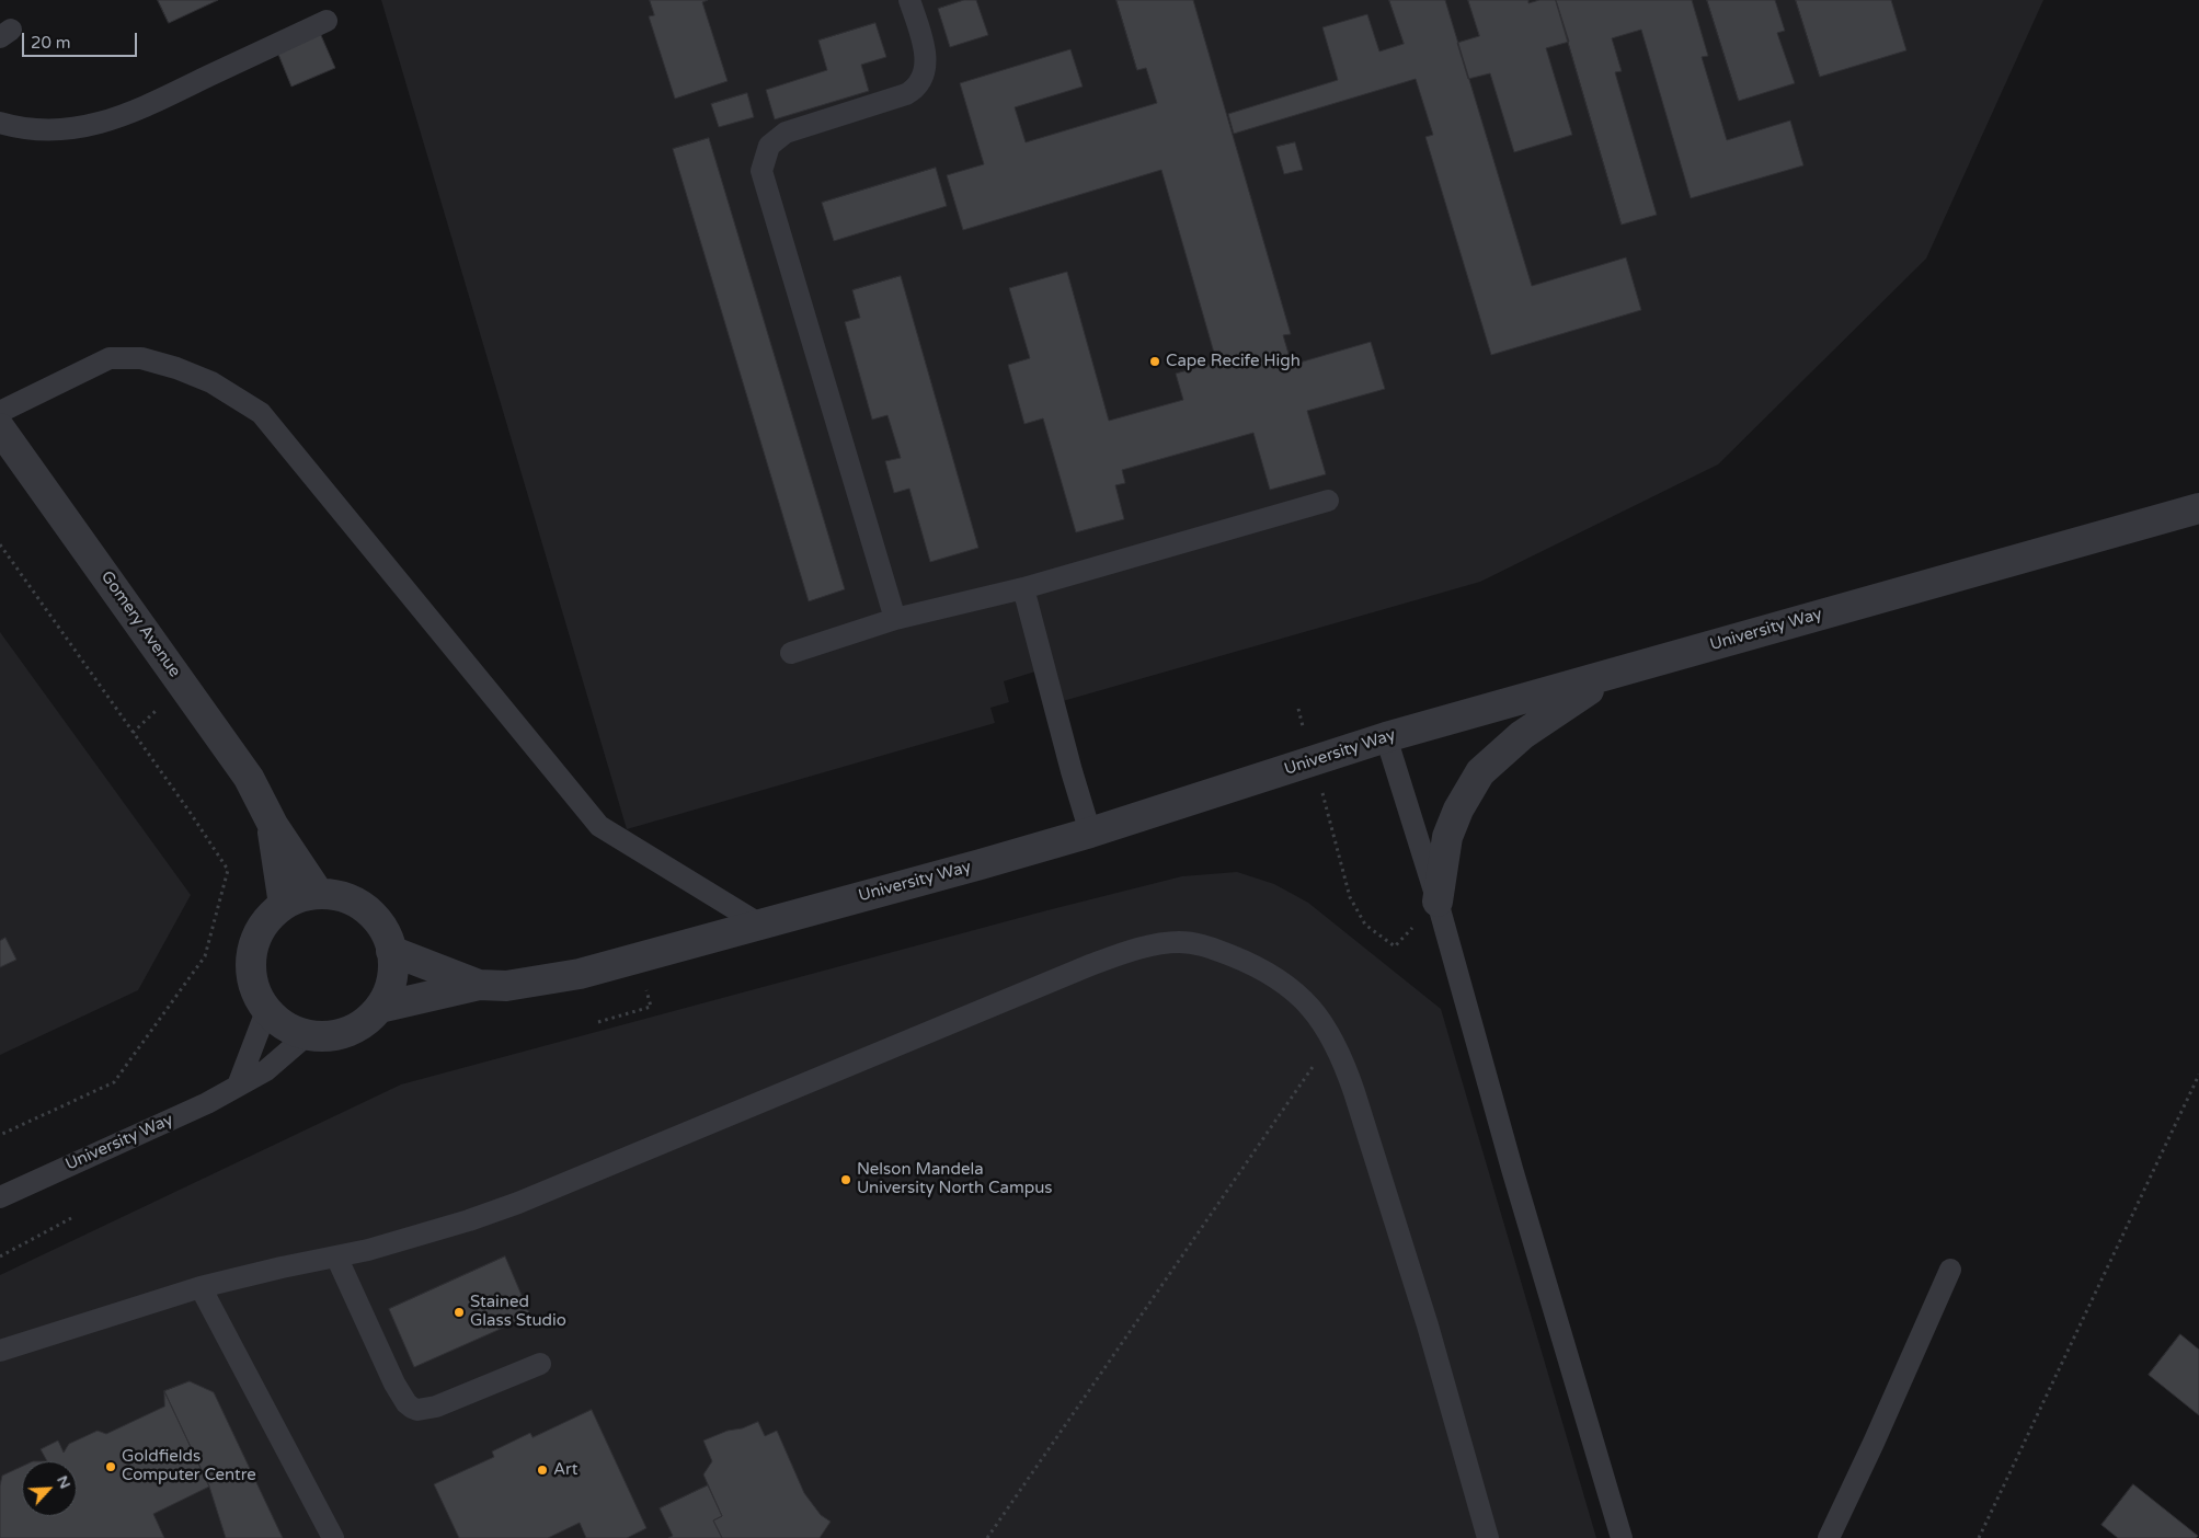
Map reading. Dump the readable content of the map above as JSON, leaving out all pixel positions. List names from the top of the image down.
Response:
{
  "streets": {
    "street": ["Gomery Avenue", "University Way"]
  },
  "crossings": [
    ["Gomery Avenue", "University Way"]
  ],
  "places": [
    "Cape Recife High",
    "Nelson Mandela University North Campus",
    "Stained Glass Studio",
    "Goldfields Computer Centre",
    "Art"
  ],
  "scale_bar": "20 m",
  "north": "top right"
}
